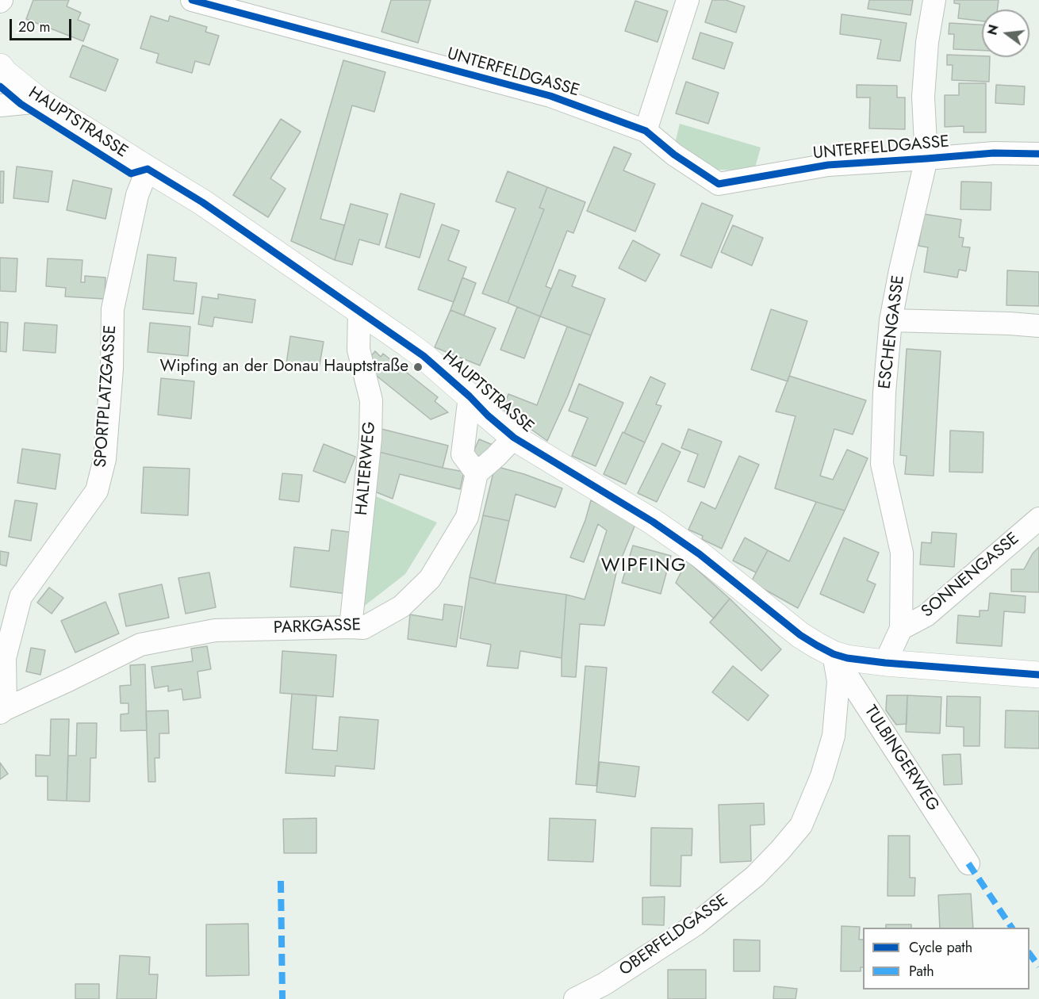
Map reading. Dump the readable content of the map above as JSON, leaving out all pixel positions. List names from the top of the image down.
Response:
{
  "streets": {
    "street": [
      "UNTERFELDGASSE",
      "HAUPTSTRASSE",
      "ESCHENGASSE",
      "SPORTPLATZGASSE",
      "HALTERWEG",
      "SONNENGASSE",
      "PARKGASSE",
      "TULBINGERWEG",
      "OBERFELDGASSE"
    ]
  },
  "crossings": [
    ["UNTERFELDGASSE", "ESCHENGASSE"],
    ["HAUPTSTRASSE", "ESCHENGASSE"],
    ["HAUPTSTRASSE", "SPORTPLATZGASSE"],
    ["HAUPTSTRASSE", "HALTERWEG"],
    ["HAUPTSTRASSE", "TULBINGERWEG"],
    ["HAUPTSTRASSE", "OBERFELDGASSE"],
    ["ESCHENGASSE", "SONNENGASSE"],
    ["SPORTPLATZGASSE", "PARKGASSE"],
    ["HALTERWEG", "PARKGASSE"],
    ["TULBINGERWEG", "OBERFELDGASSE"]
  ],
  "districts": ["WIPFING"],
  "places": ["Wipfing an der Donau Hauptstraße"],
  "legend": ["Cycle path", "Path"],
  "scale_bar": "20 m",
  "north": "left"
}
